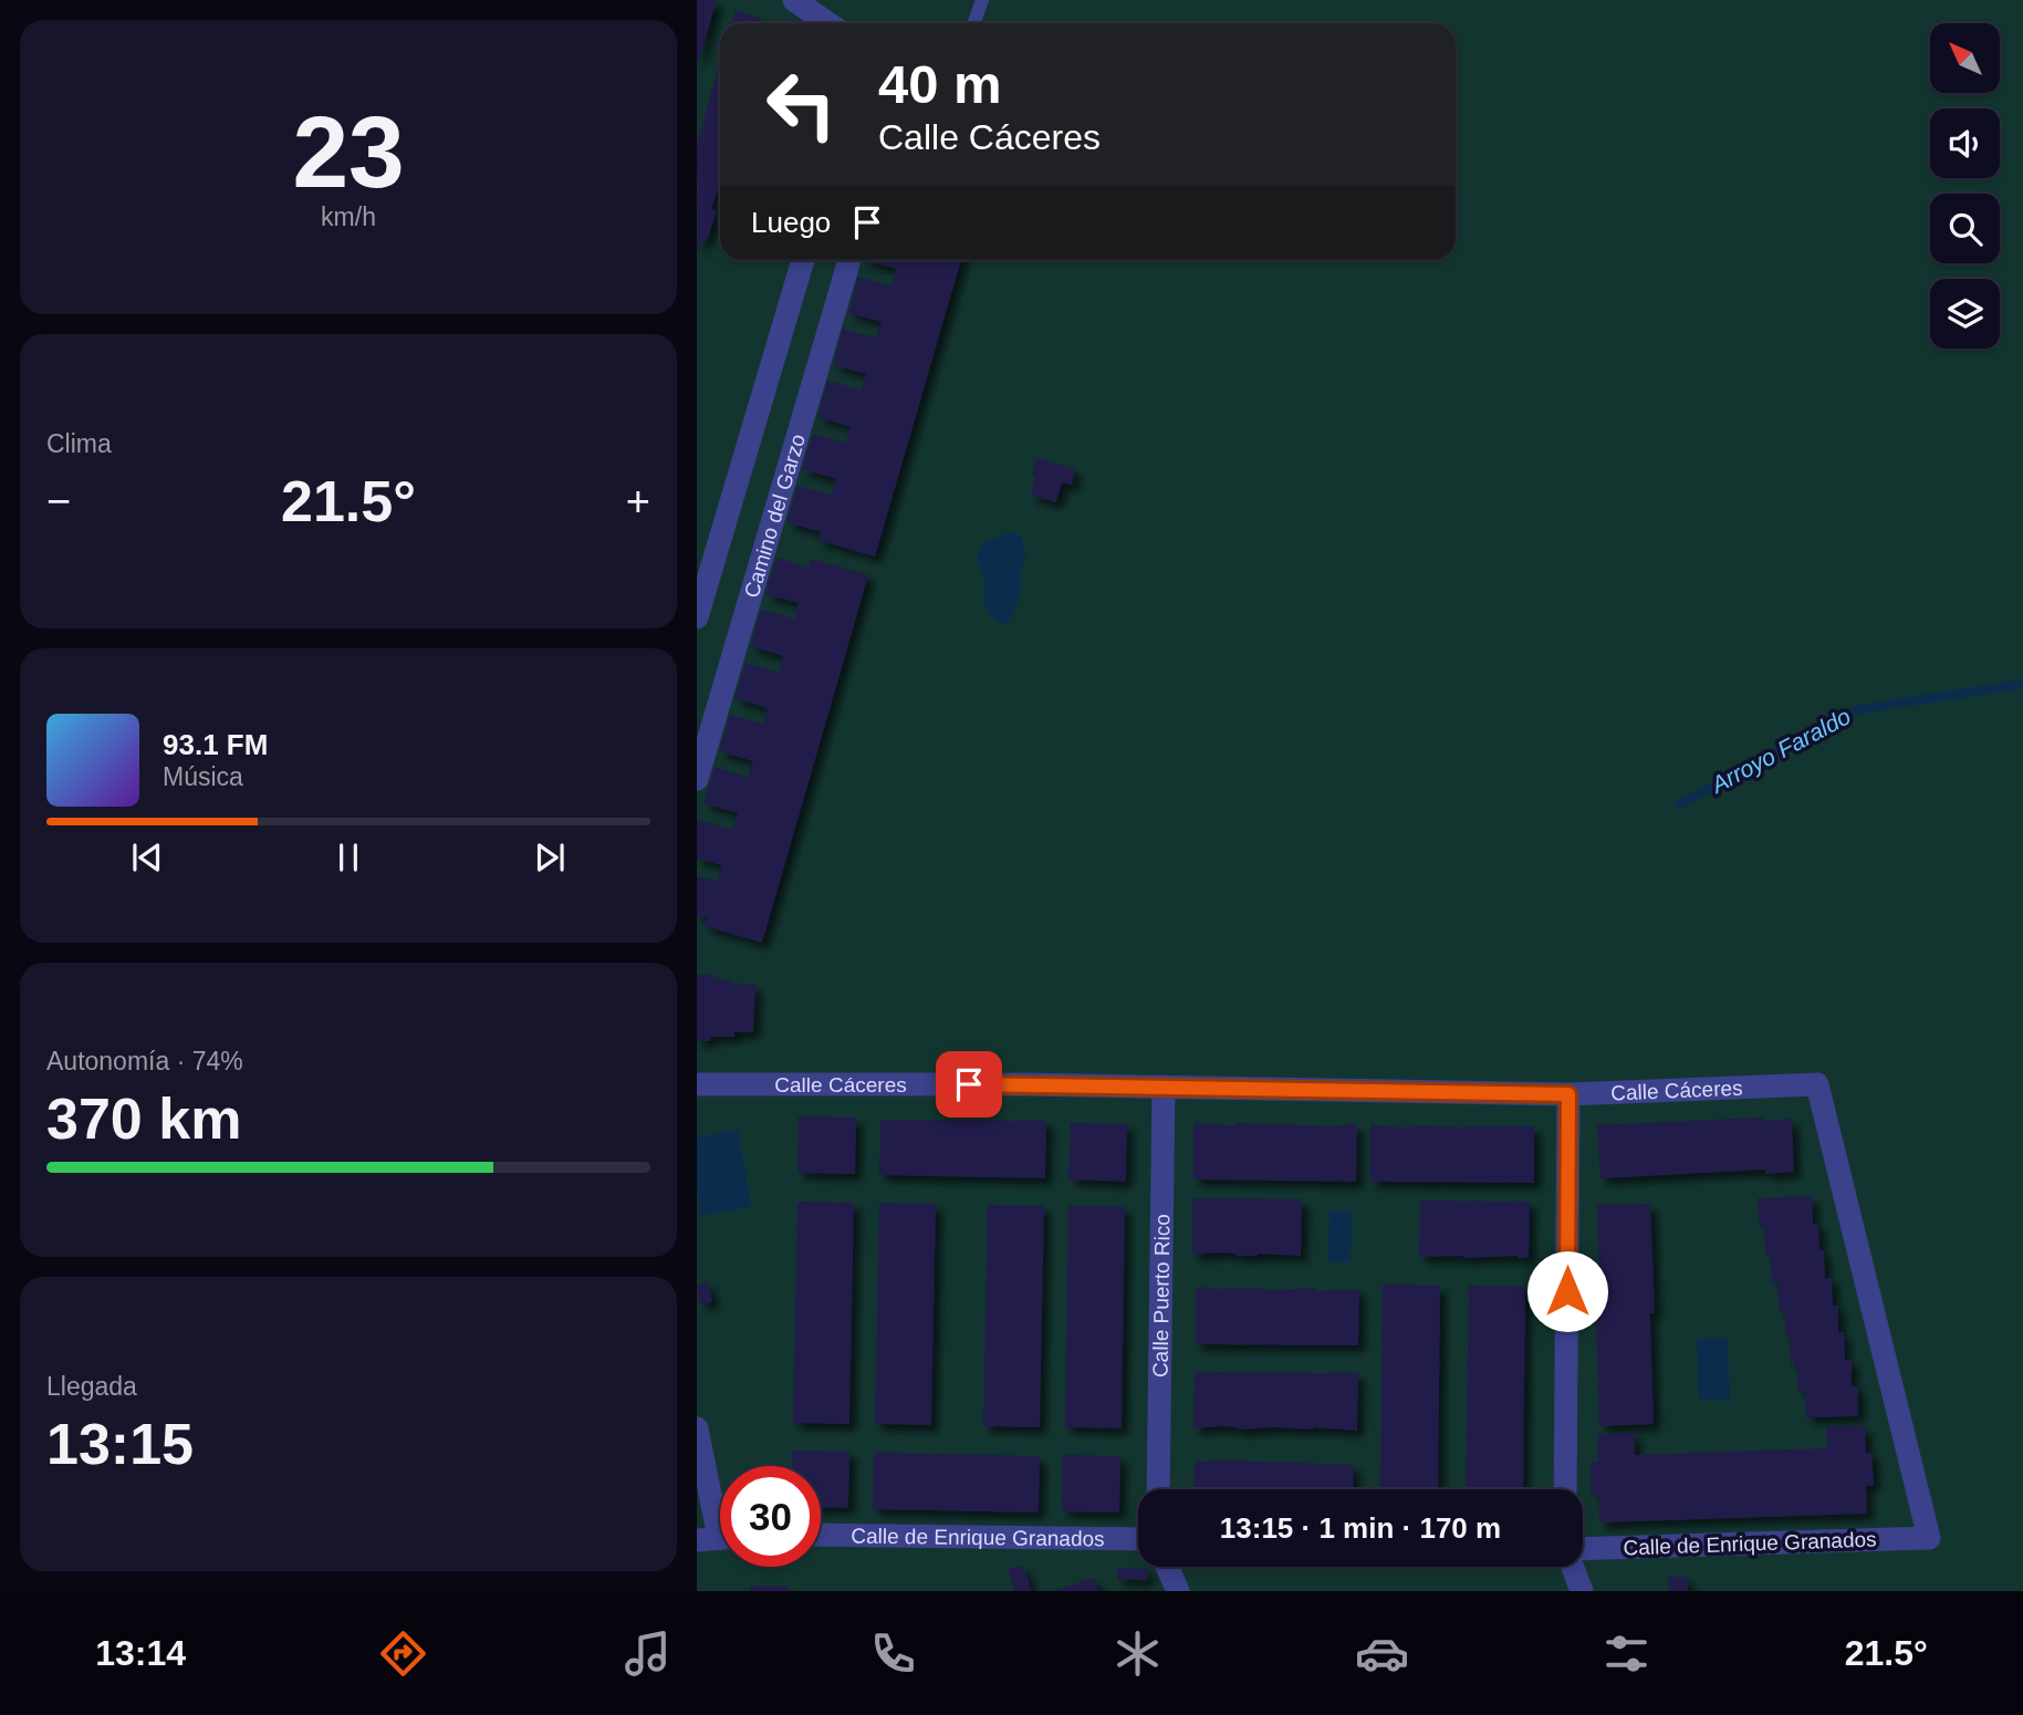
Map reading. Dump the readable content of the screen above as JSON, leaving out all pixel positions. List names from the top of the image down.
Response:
{
  "streets": {
    "street": [
      "Camino del Garzo",
      "Calle Cáceres",
      "Calle Puerto Rico",
      "Calle de Enrique Granados"
    ]
  },
  "crossings": [
    ["Calle Cáceres", "Calle Puerto Rico"],
    ["Calle Cáceres", "Calle de Enrique Granados"]
  ],
  "water": ["Arroyo Faraldo"],
  "north": "top left",
  "page": {
    "tile": [
      ["23", "km/h"],
      "Clima",
      ["Autonomía · 74%", "370 km"],
      ["Llegada", "13:15"]
    ],
    "turn": ["40 m", "Calle Cáceres"],
    "then": "Luego",
    "heat": ["−", "21.5°", "+"],
    "song": ["93.1 FM", "Música"],
    "limit": "30",
    "trip": "13:15 · 1 min · 170 m",
    "tabs": ["13:14", "21.5°"]
  }
}
